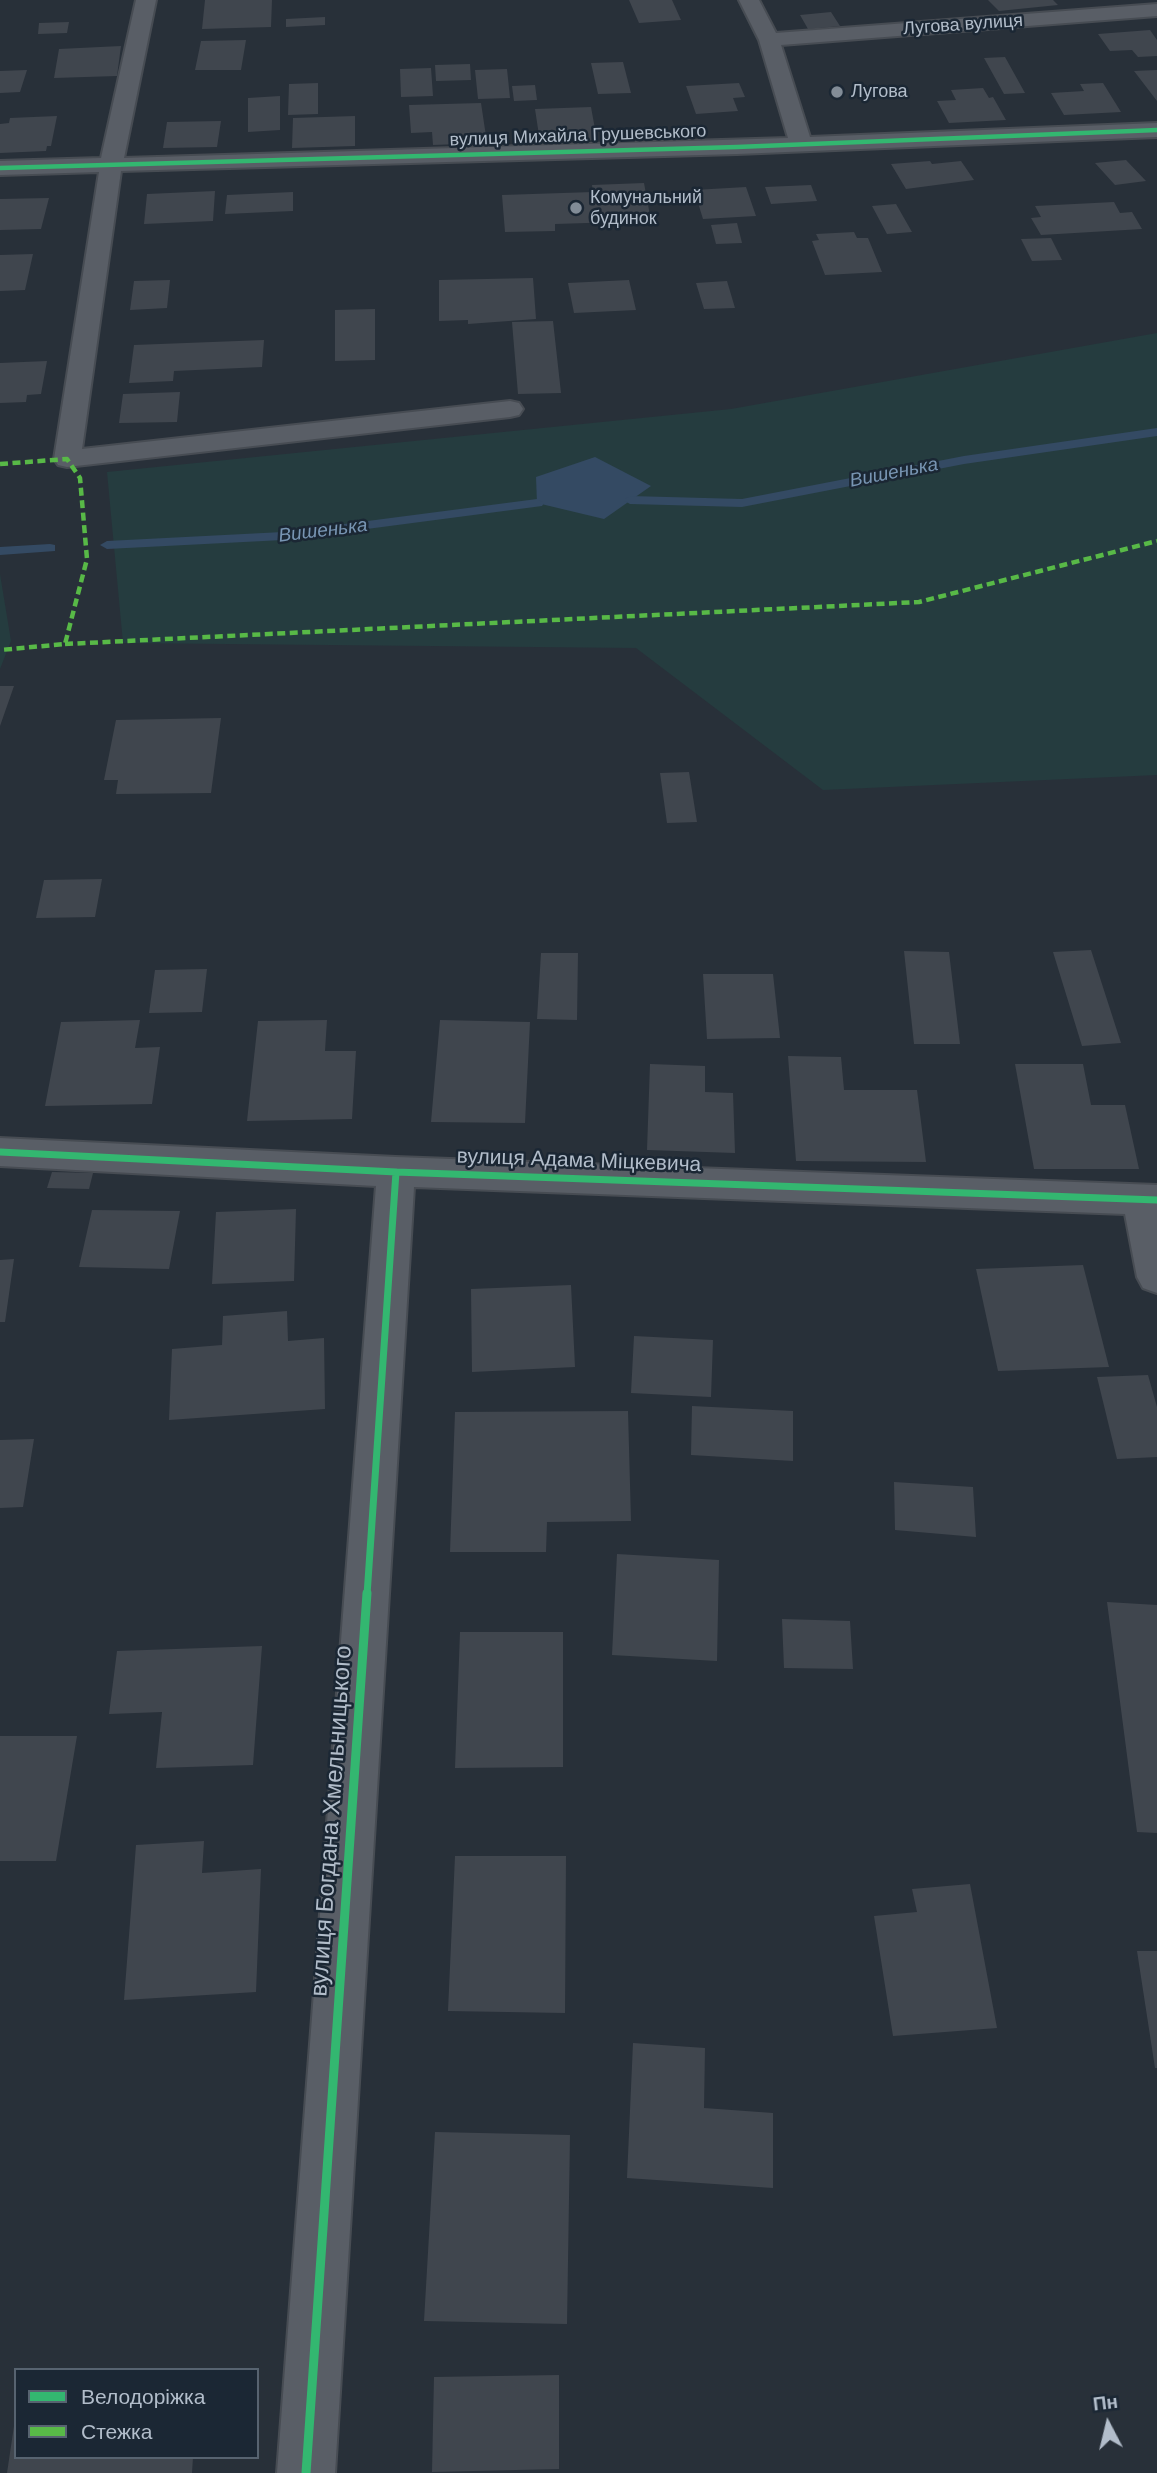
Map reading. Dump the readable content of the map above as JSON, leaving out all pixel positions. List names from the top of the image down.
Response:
{
  "streets": {
    "street": [
      "Лугова вулиця",
      "вулиця Михайла Грушевського",
      "вулиця Адама Міцкевича",
      "вулиця Богдана Хмельницького"
    ]
  },
  "crossings": [
    ["вулиця Адама Міцкевича", "вулиця Богдана Хмельницького"]
  ],
  "water": ["Вишенька"],
  "places": ["Лугова", "Комунальний будинок"],
  "legend": ["Велодоріжка", "Стежка"],
  "north": "top"
}
